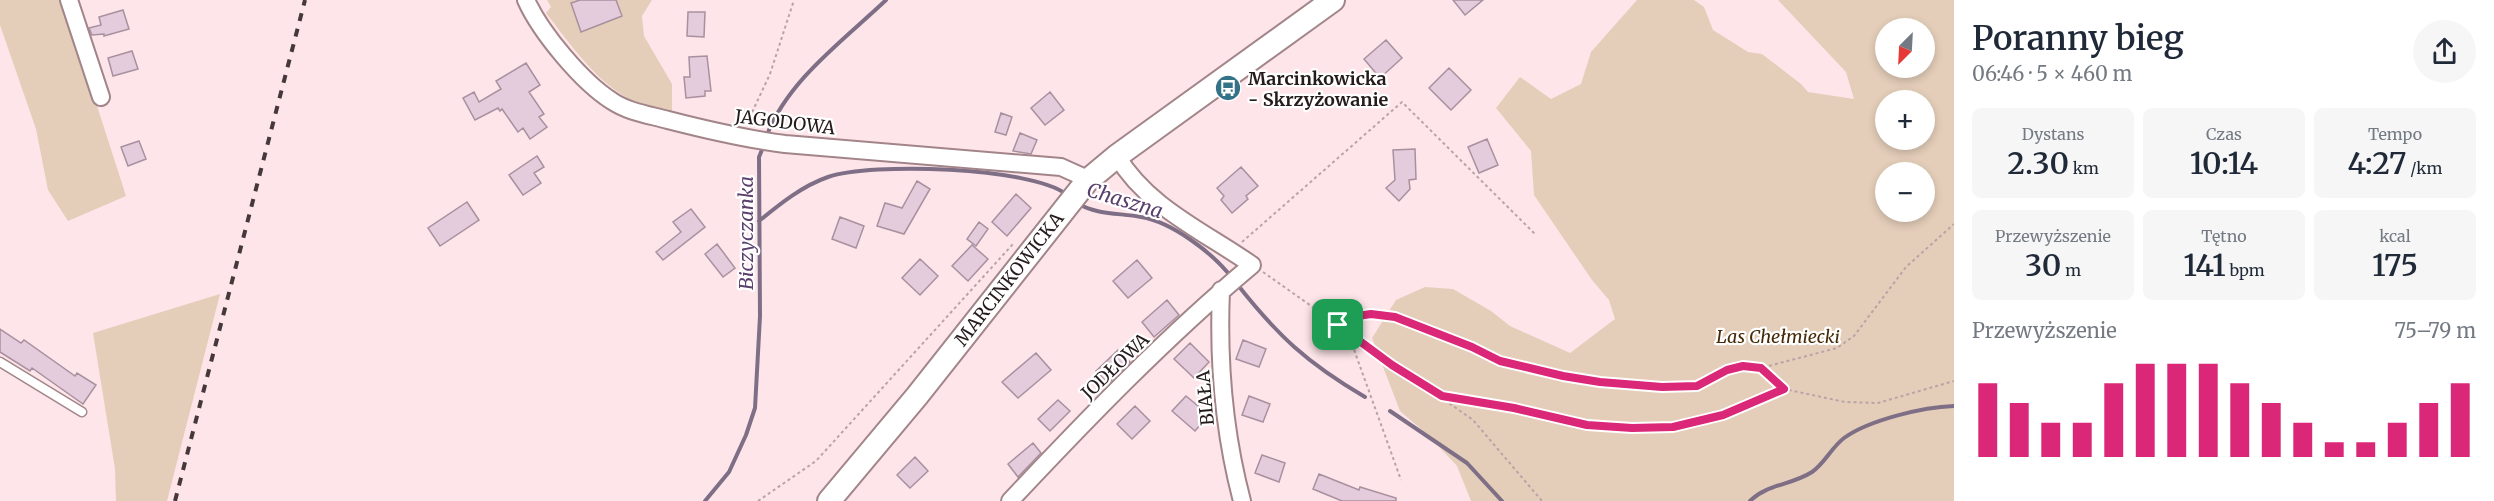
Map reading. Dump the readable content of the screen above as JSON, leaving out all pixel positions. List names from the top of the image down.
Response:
{
  "streets": {
    "street": [
      "JAGODOWA",
      "MARCINKOWICKA",
      "JODŁOWA",
      "BIAŁA"
    ]
  },
  "crossings": [
    ["JAGODOWA", "MARCINKOWICKA"],
    ["JODŁOWA", "BIAŁA"]
  ],
  "water": ["Chaszna", "Biczyczanka"],
  "parks": ["Las Chełmiecki"],
  "places": {
    "bus stop": ["Marcinkowicka - Skrzyżowanie"]
  },
  "north": "bottom left",
  "page": {
    "heading": ["Poranny bieg", "06:46 · 5 × 460 m"],
    "map_buttons": ["+", "−"],
    "stats": [
      ["Dystans", "2.30 km"],
      ["Czas", "10:14"],
      ["Tempo", "4:27 /km"],
      ["Przewyższenie", "30 m"],
      ["Tętno", "141 bpm"],
      ["kcal", "175"]
    ],
    "chart": ["Przewyższenie", "75–79 m"]
  }
}
